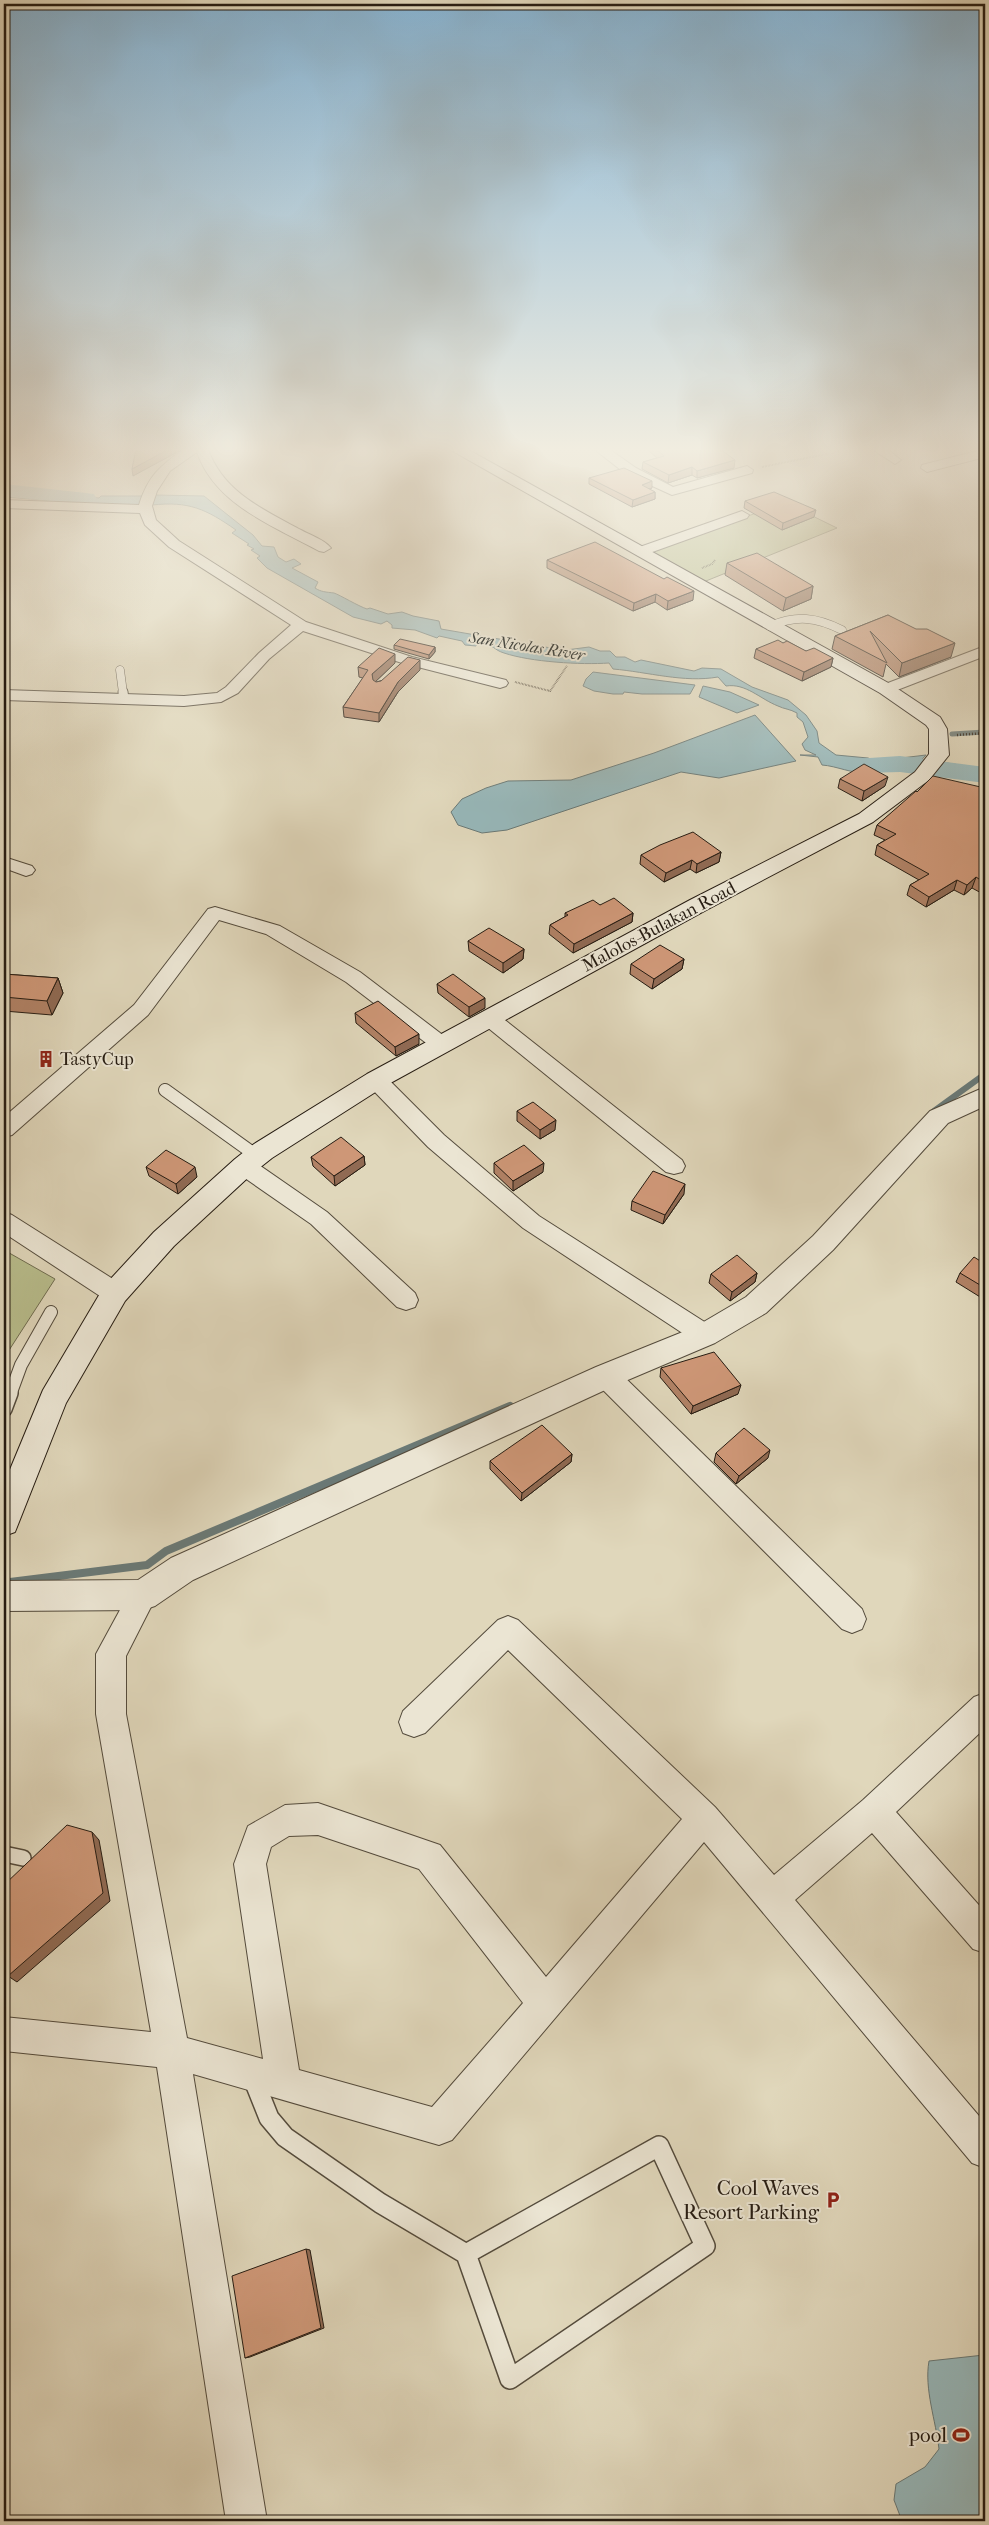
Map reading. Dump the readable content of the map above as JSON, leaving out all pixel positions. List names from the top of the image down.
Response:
{
  "streets": {
    "main road": ["Malolos-Bulakan Road"]
  },
  "water": ["San Nicolas River"],
  "places": {
    "building": ["TastyCup"],
    "parking": ["Cool Waves Resort Parking"],
    "sports": ["pool"]
  }
}
